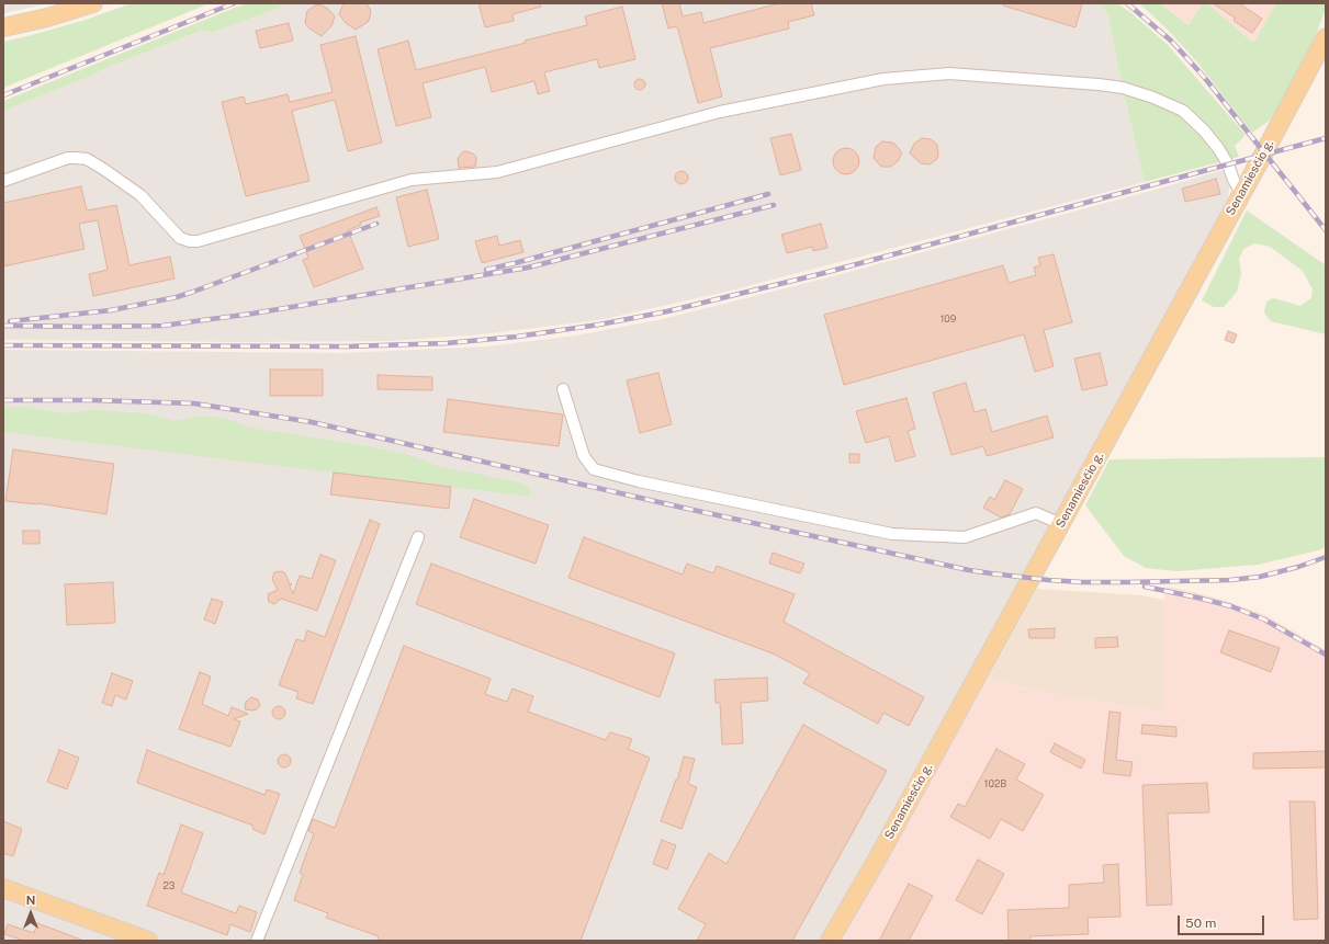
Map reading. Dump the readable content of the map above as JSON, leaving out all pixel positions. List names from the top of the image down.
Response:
{
  "streets": {
    "main road": ["Senamiesčio g."]
  },
  "house_numbers": ["109", "102B", "23"],
  "scale_bar": "50 m",
  "north": "top"
}
